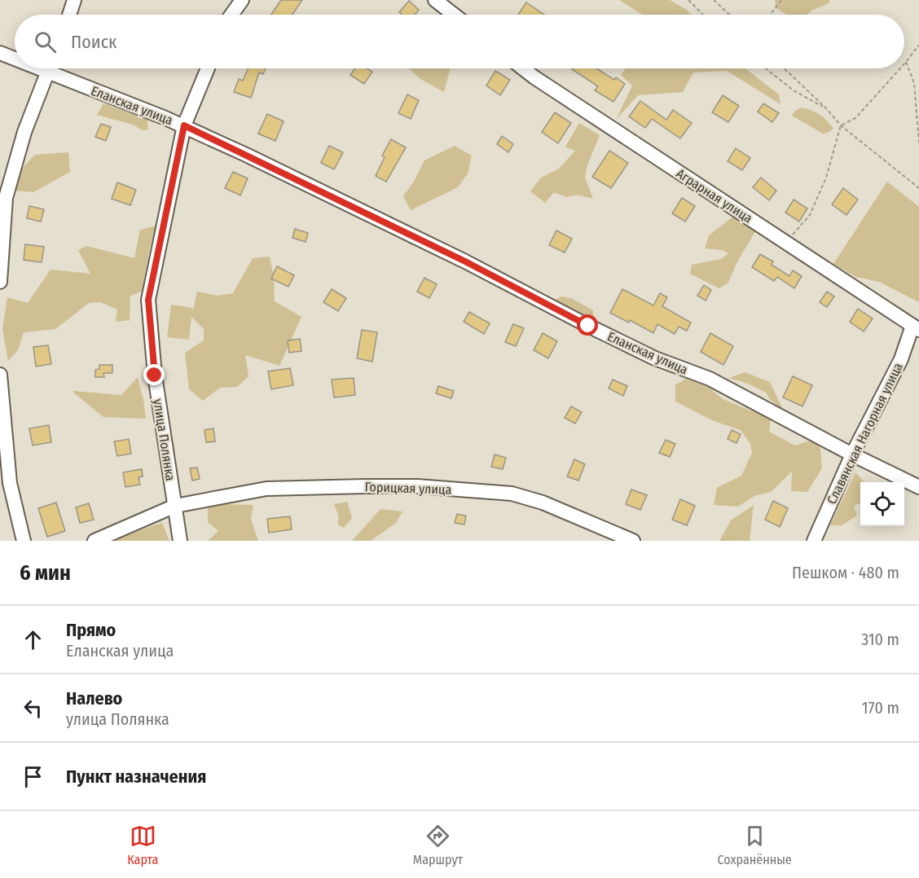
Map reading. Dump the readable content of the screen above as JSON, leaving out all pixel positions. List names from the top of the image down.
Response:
{
  "streets": {
    "street": [
      "Еланская улица",
      "Аграрная улица",
      "Славянская Нагорная улица",
      "улица Полянка",
      "Горицкая улица"
    ]
  },
  "crossings": [
    ["Еланская улица", "Славянская Нагорная улица"],
    ["Еланская улица", "улица Полянка"],
    ["Аграрная улица", "Славянская Нагорная улица"],
    ["улица Полянка", "Горицкая улица"]
  ],
  "page": {
    "search": "Поиск",
    "heading": ["6 мин", "Пешком · 480 m"],
    "list": [
      ["Прямо", "Еланская улица", "310 m"],
      ["Налево", "улица Полянка", "170 m"],
      "Пункт назначения"
    ],
    "nav": ["Карта", "Маршрут", "Сохранённые"]
  }
}
